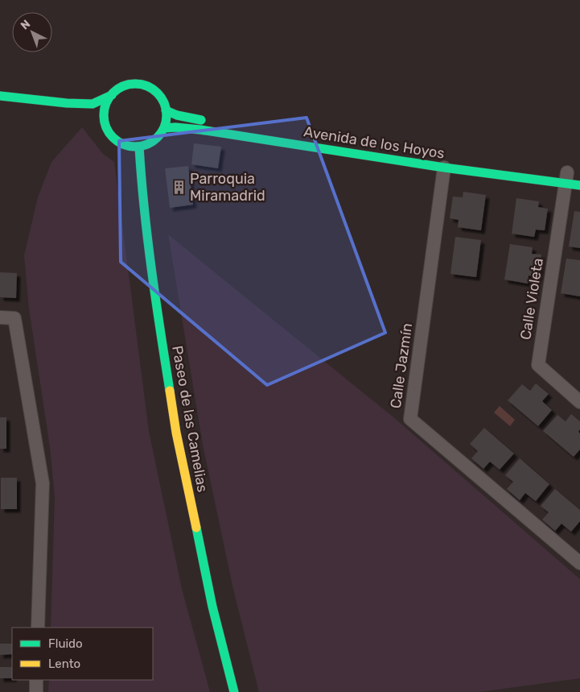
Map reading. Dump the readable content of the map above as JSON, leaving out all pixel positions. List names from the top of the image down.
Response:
{
  "streets": {
    "street": [
      "Avenida de los Hoyos",
      "Calle Violeta",
      "Calle Jazmín",
      "Paseo de las Camelias"
    ]
  },
  "crossings": [
    ["Avenida de los Hoyos", "Calle Violeta"],
    ["Avenida de los Hoyos", "Calle Jazmín"],
    ["Avenida de los Hoyos", "Paseo de las Camelias"]
  ],
  "places": {
    "building": ["Parroquia Miramadrid"]
  },
  "legend": ["Fluido", "Lento"],
  "north": "top left"
}
